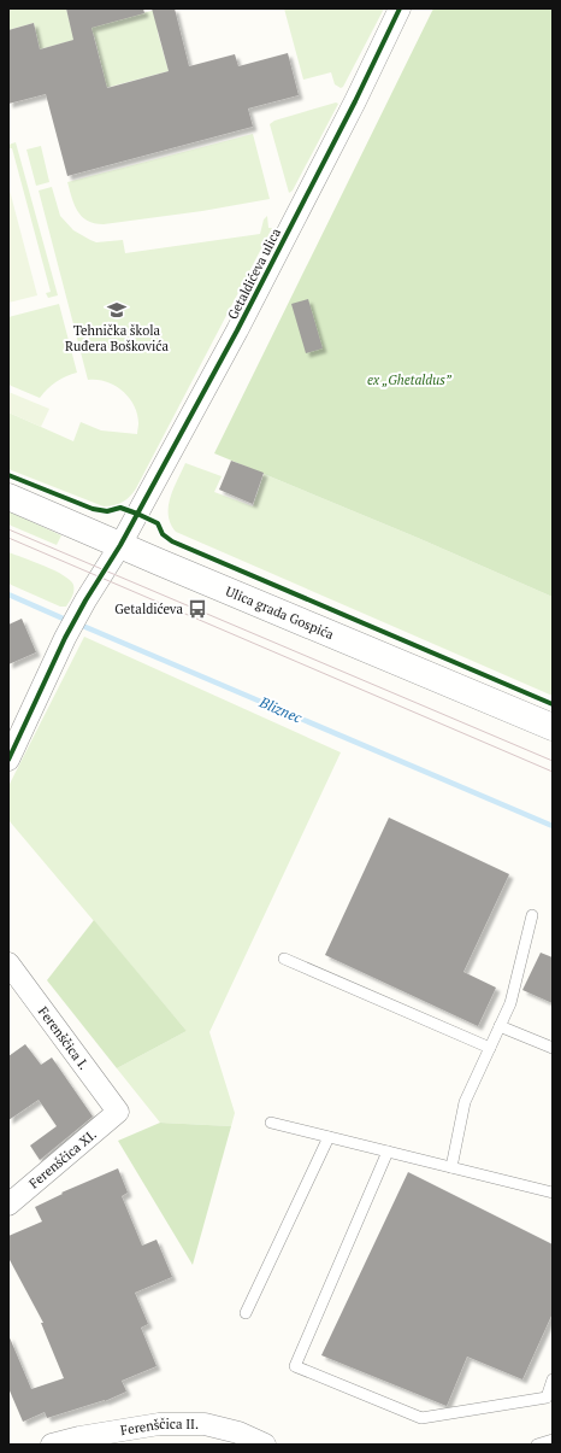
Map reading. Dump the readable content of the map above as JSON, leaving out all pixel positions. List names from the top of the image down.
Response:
{
  "streets": {
    "street": [
      "Getaldićeva ulica",
      "Ulica grada Gospića",
      "Ferenščica I.",
      "Ferenščica XI.",
      "Ferenščica II."
    ]
  },
  "crossings": [
    ["Getaldićeva ulica", "Ulica grada Gospića"],
    ["Ferenščica I.", "Ferenščica XI."]
  ],
  "water": ["Bliznec"],
  "parks": ["ex „Ghetaldus”"],
  "places": {
    "school or university": ["Tehnička škola Ruđera Boškovića"],
    "bus stop": ["Getaldićeva"]
  }
}
